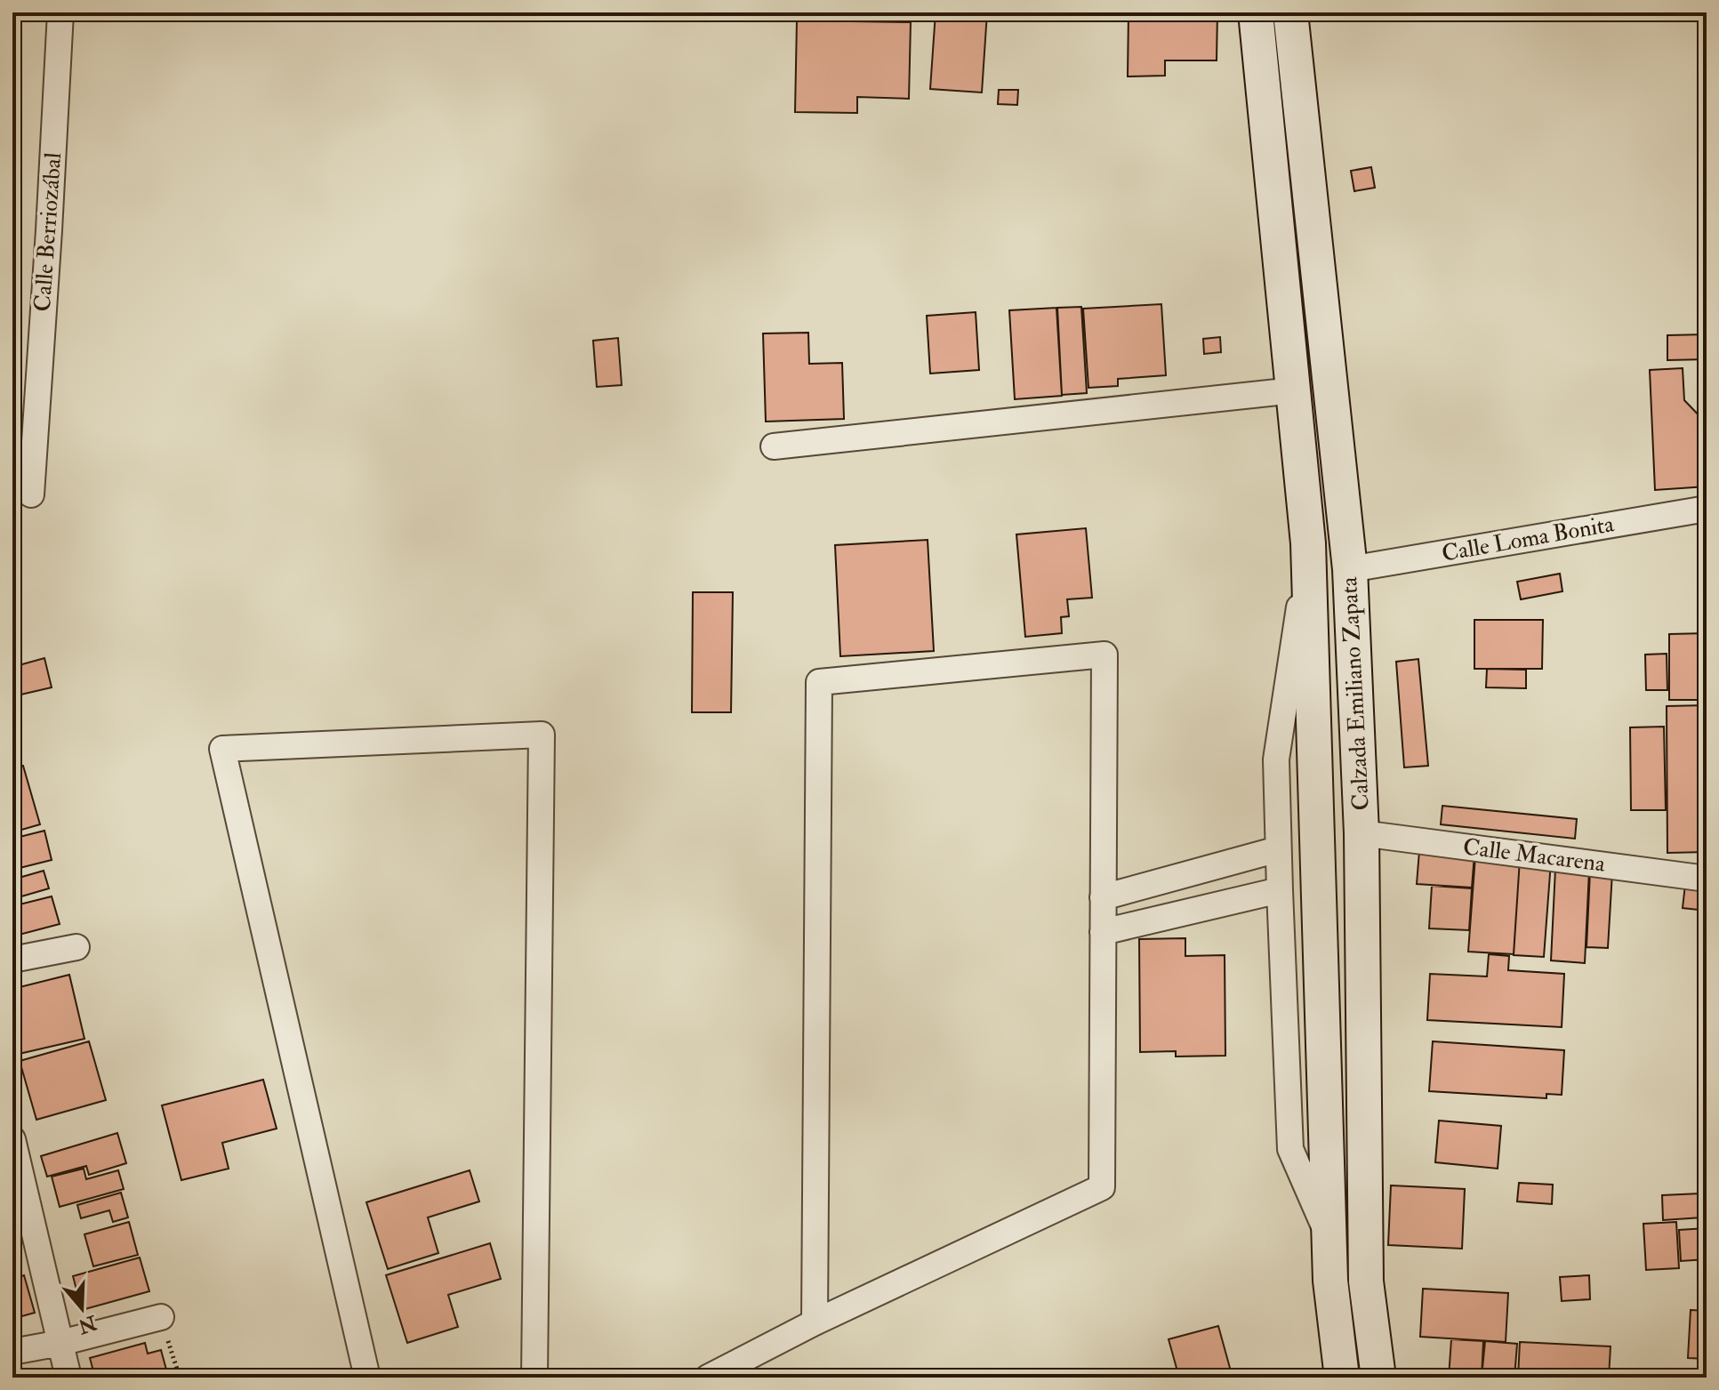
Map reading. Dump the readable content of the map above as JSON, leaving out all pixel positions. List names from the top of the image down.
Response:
{
  "streets": {
    "main road": ["Calzada Emiliano Zapata"],
    "street": ["Calle Berriozábal", "Calle Loma Bonita", "Calle Macarena"]
  },
  "crossings": [
    ["Calle Loma Bonita", "Calzada Emiliano Zapata"],
    ["Calzada Emiliano Zapata", "Calle Macarena"]
  ],
  "north": "bottom"
}
